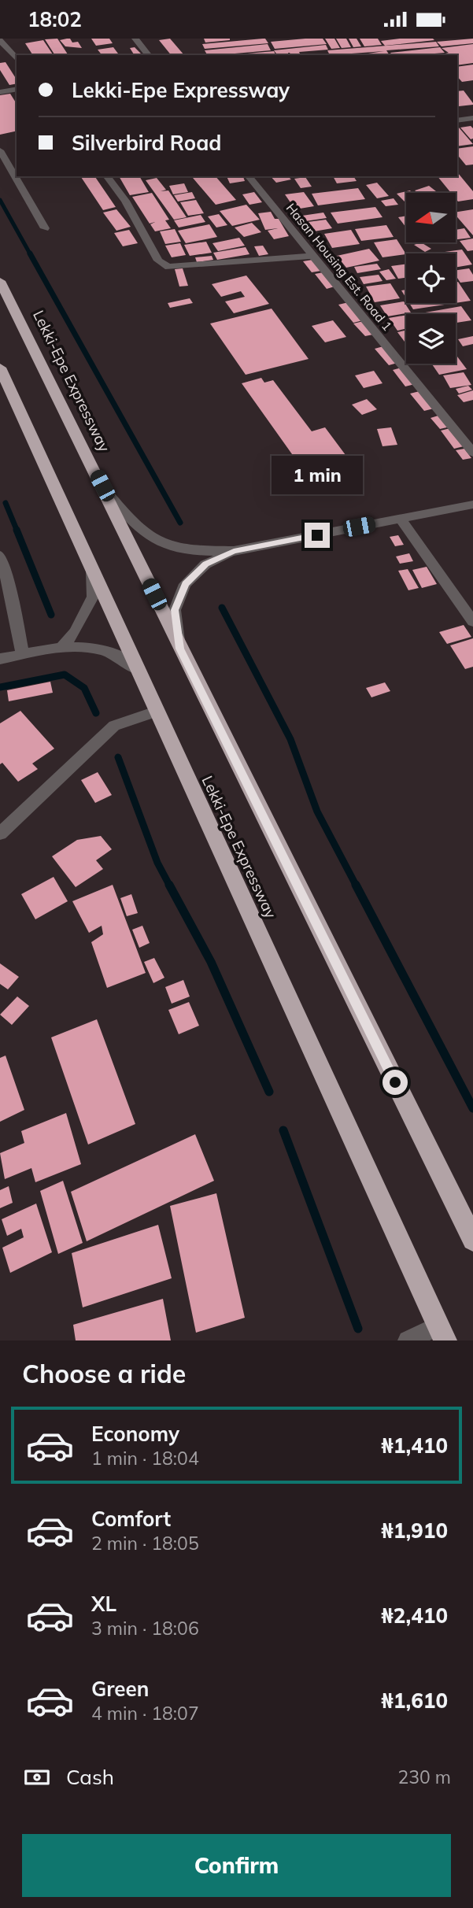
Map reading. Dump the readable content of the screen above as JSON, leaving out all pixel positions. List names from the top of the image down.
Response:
{
  "streets": {
    "highway": ["Lekki-Epe Expressway"],
    "street": ["Hasan Housing Est. Road 1"]
  },
  "north": "left",
  "page": {
    "status": "18:02",
    "banner": ["Lekki-Epe Expressway", "Silverbird Road"],
    "bubble": "1 min",
    "heading": "Choose a ride",
    "list": [
      {
        "name": "Economy",
        "note": "1 min · 18:04",
        "value": "₦1,410"
      },
      {
        "name": "Comfort",
        "note": "2 min · 18:05",
        "value": "₦1,910"
      },
      {
        "name": "XL",
        "note": "3 min · 18:06",
        "value": "₦2,410"
      },
      {
        "name": "Green",
        "note": "4 min · 18:07",
        "value": "₦1,610"
      }
    ],
    "pay": ["Cash", "230 m"],
    "buttons": "Confirm"
  }
}
